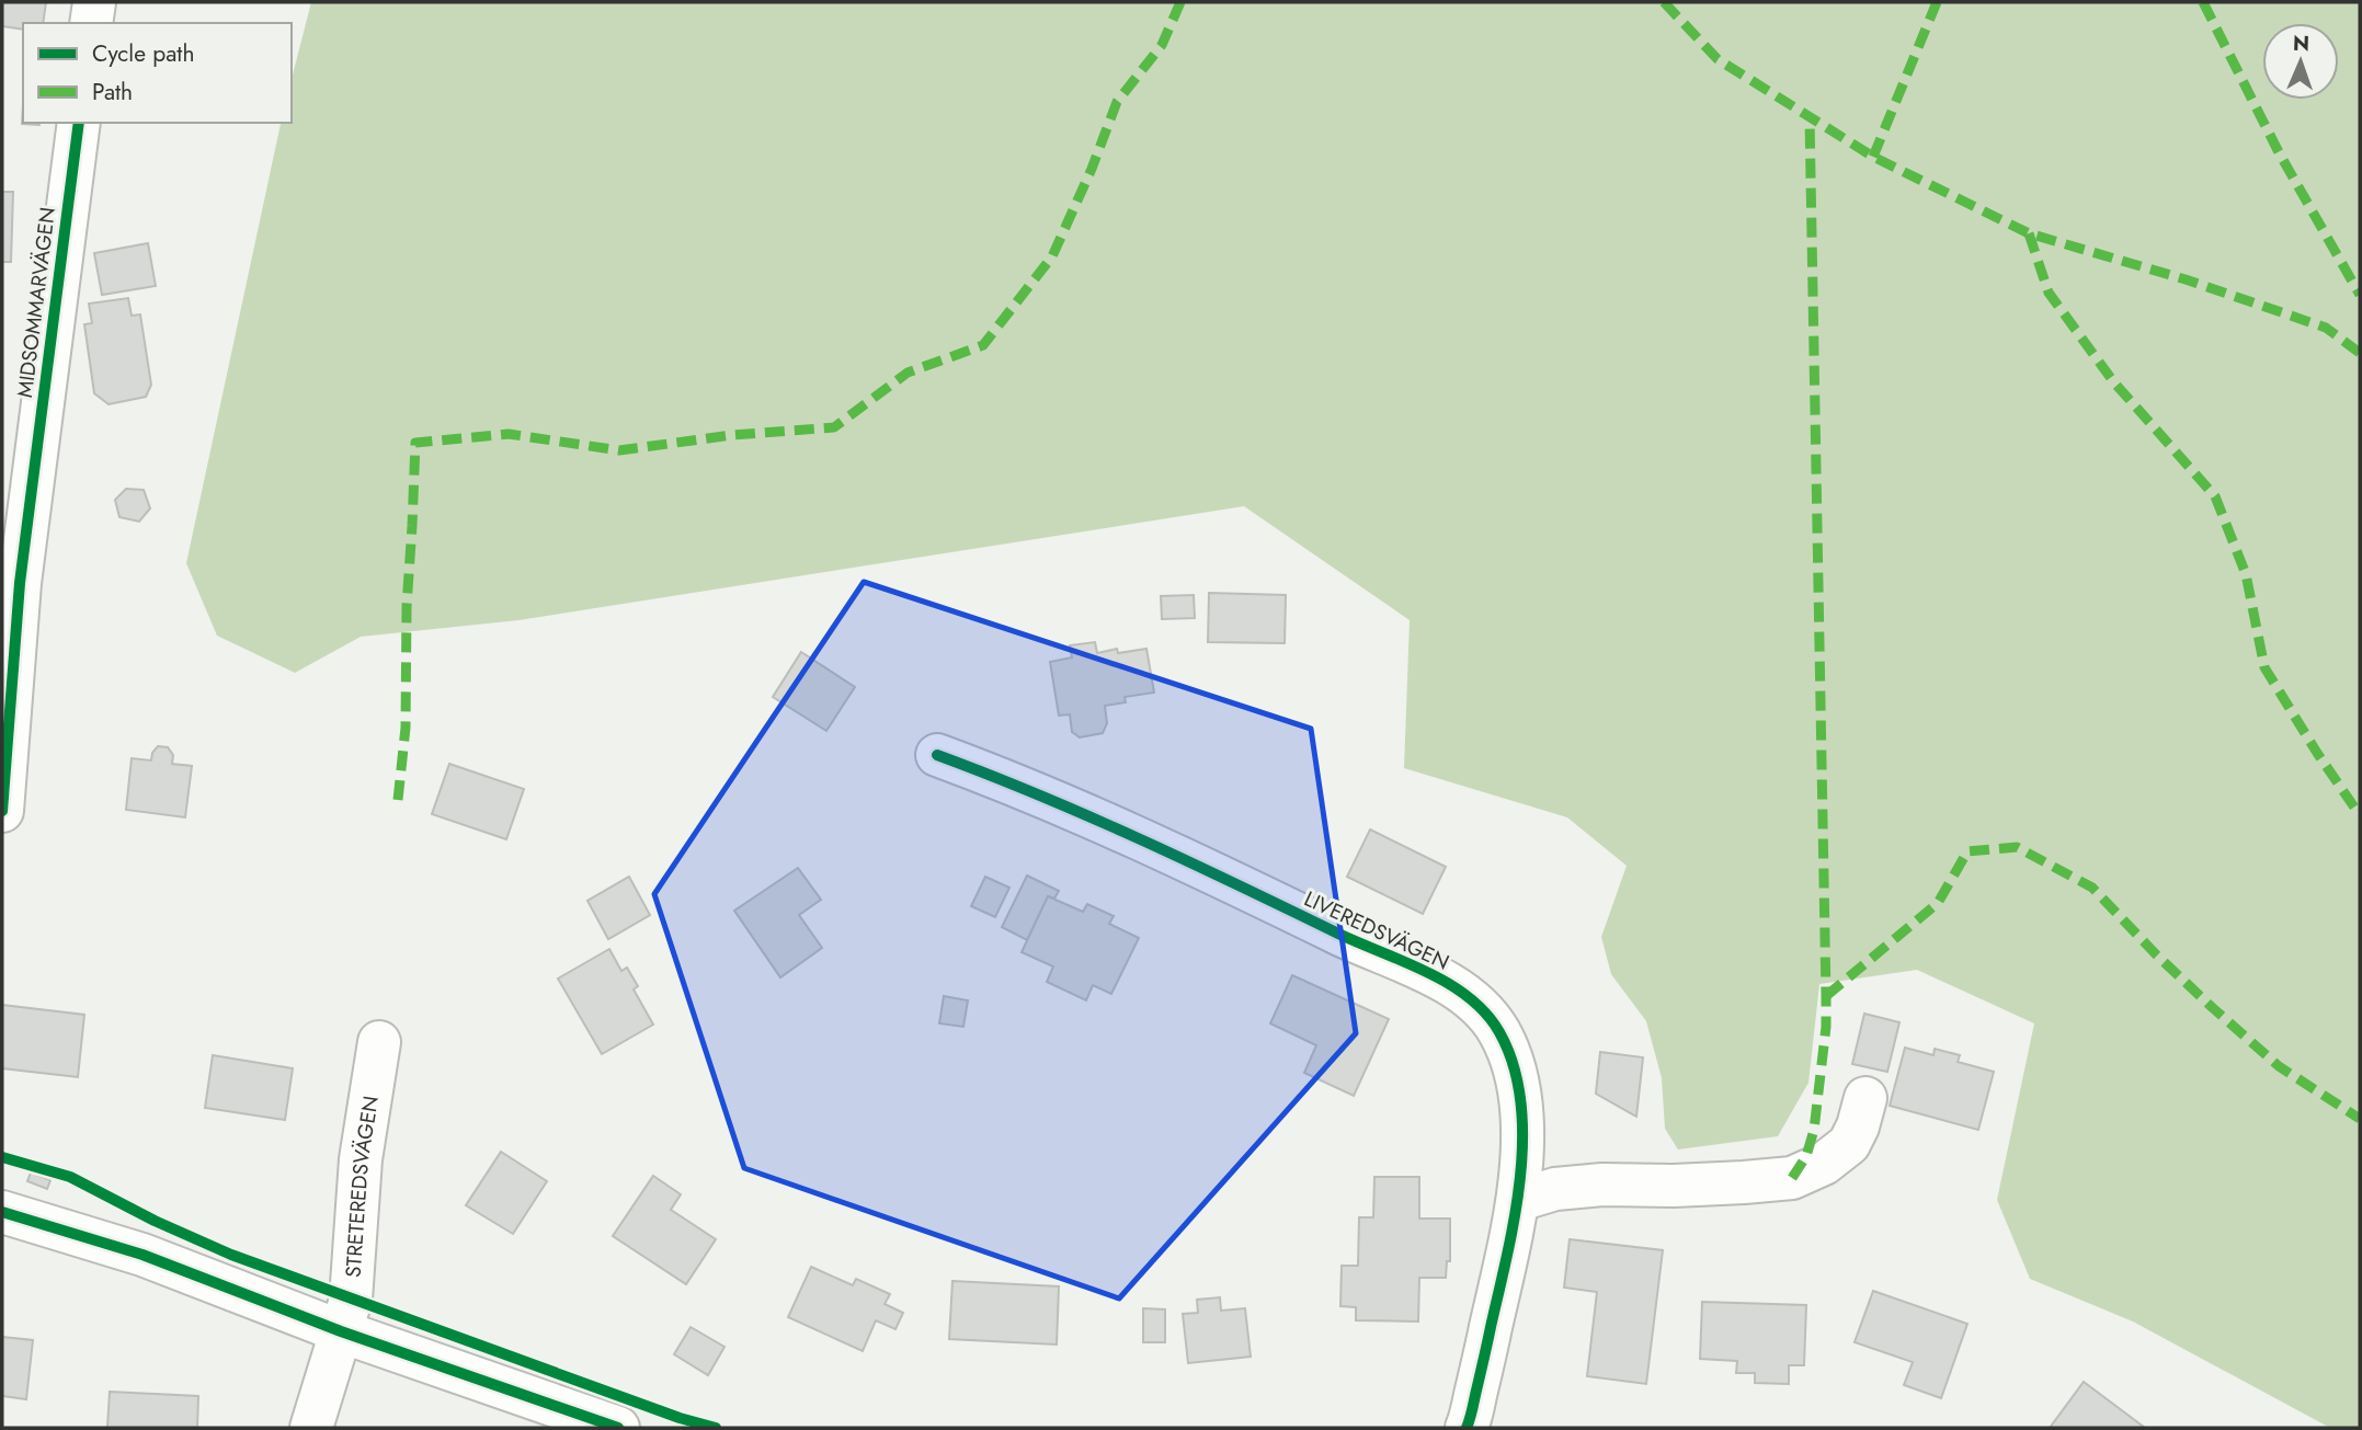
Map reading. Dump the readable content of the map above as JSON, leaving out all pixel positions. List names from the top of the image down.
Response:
{
  "streets": {
    "street": ["MIDSOMMARVÄGEN", "LIVEREDSVÄGEN", "STRETEREDSVÄGEN"]
  },
  "legend": ["Cycle path", "Path"],
  "north": "top"
}
